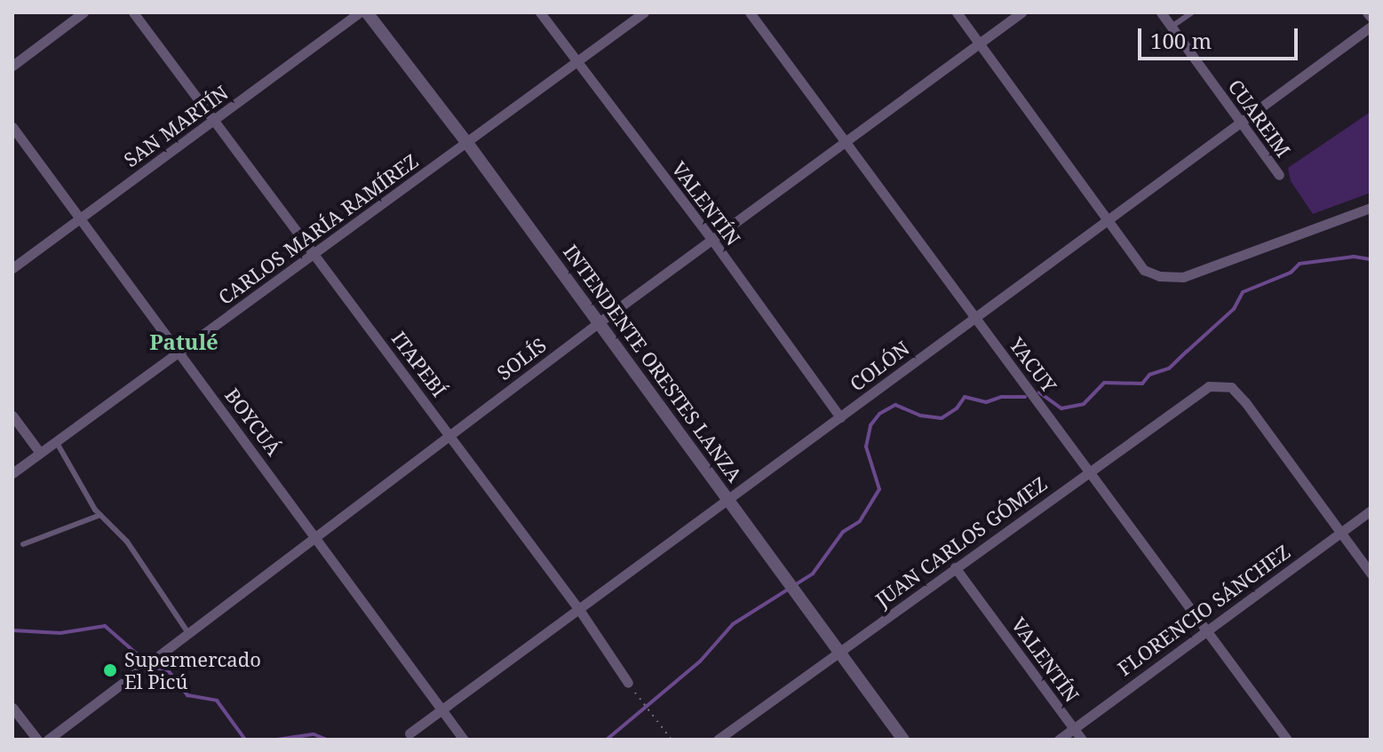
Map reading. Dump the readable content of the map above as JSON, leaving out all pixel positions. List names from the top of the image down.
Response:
{
  "streets": {
    "street": [
      "CUAREIM",
      "SAN MARTÍN",
      "VALENTÍN",
      "CARLOS MARÍA RAMÍREZ",
      "SOLÍS",
      "INTENDENTE ORESTES LANZA",
      "ITAPEBÍ",
      "YACUY",
      "COLÓN",
      "BOYCUÁ",
      "JUAN CARLOS GÓMEZ",
      "FLORENCIO SÁNCHEZ"
    ]
  },
  "crossings": [
    ["CUAREIM", "COLÓN"],
    ["SAN MARTÍN", "ITAPEBÍ"],
    ["SAN MARTÍN", "BOYCUÁ"],
    ["VALENTÍN", "CARLOS MARÍA RAMÍREZ"],
    ["VALENTÍN", "SOLÍS"],
    ["VALENTÍN", "COLÓN"],
    ["VALENTÍN", "JUAN CARLOS GÓMEZ"],
    ["VALENTÍN", "FLORENCIO SÁNCHEZ"],
    ["CARLOS MARÍA RAMÍREZ", "INTENDENTE ORESTES LANZA"],
    ["CARLOS MARÍA RAMÍREZ", "ITAPEBÍ"],
    ["CARLOS MARÍA RAMÍREZ", "BOYCUÁ"],
    ["SOLÍS", "INTENDENTE ORESTES LANZA"],
    ["SOLÍS", "ITAPEBÍ"],
    ["SOLÍS", "YACUY"],
    ["SOLÍS", "BOYCUÁ"],
    ["INTENDENTE ORESTES LANZA", "COLÓN"],
    ["INTENDENTE ORESTES LANZA", "JUAN CARLOS GÓMEZ"],
    ["ITAPEBÍ", "COLÓN"],
    ["YACUY", "COLÓN"],
    ["YACUY", "JUAN CARLOS GÓMEZ"],
    ["YACUY", "FLORENCIO SÁNCHEZ"],
    ["COLÓN", "BOYCUÁ"],
    ["JUAN CARLOS GÓMEZ", "FLORENCIO SÁNCHEZ"]
  ],
  "districts": ["Patulé"],
  "places": ["Supermercado El Picú"],
  "scale_bar": "100 m"
}
